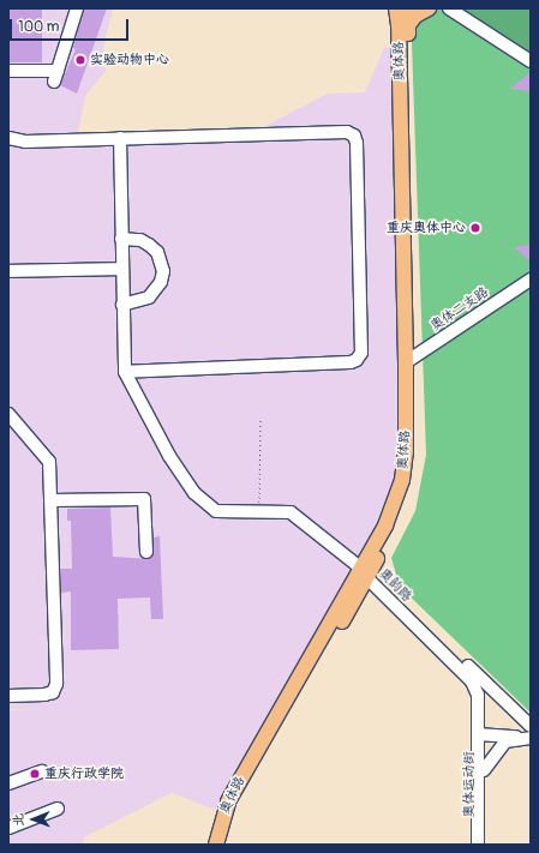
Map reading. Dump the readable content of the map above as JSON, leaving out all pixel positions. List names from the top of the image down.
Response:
{
  "streets": {
    "main road": ["奥体路"],
    "street": ["奥体二支路", "奥韵路", "奥体运动街"]
  },
  "crossings": [
    ["奥体路", "奥体二支路"],
    ["奥体路", "奥韵路"],
    ["奥韵路", "奥体运动街"]
  ],
  "places": ["实验动物中心", "重庆奥体中心", "重庆行政学院"],
  "scale_bar": "100 m",
  "north": "left"
}
